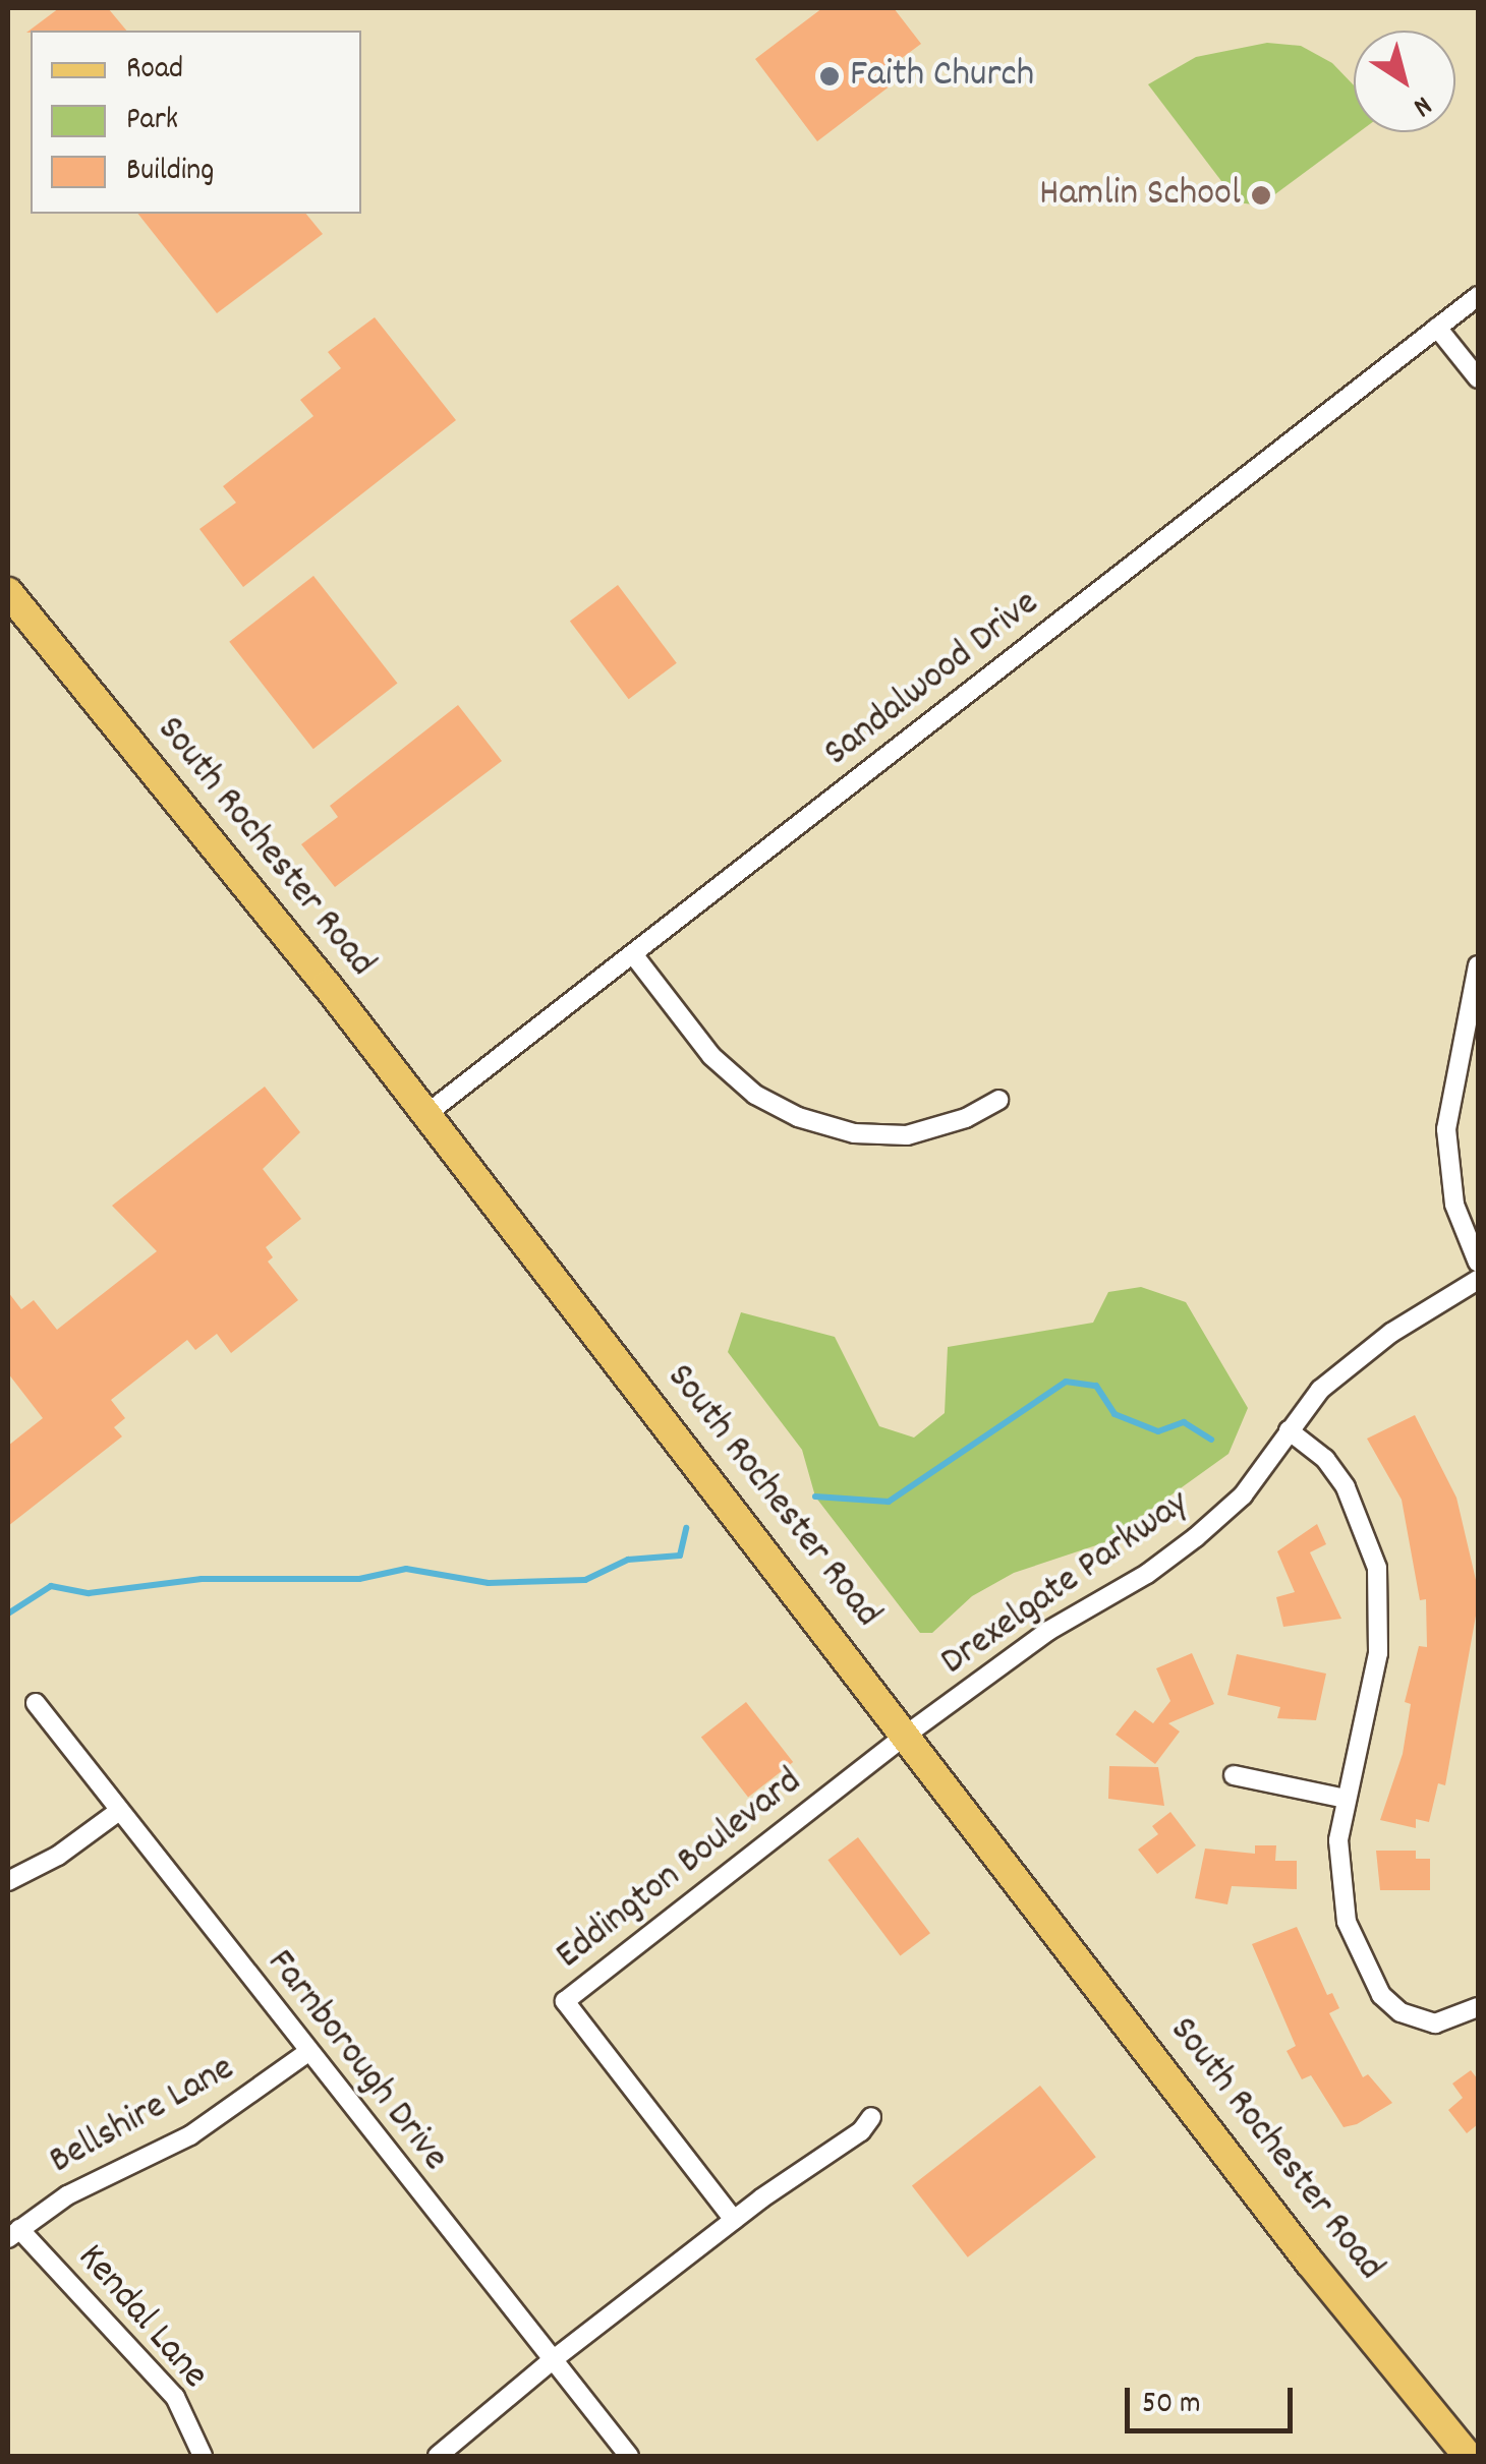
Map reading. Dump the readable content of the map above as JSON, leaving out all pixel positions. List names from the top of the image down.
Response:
{
  "streets": {
    "main road": ["South Rochester Road"],
    "street": [
      "Sandalwood Drive",
      "Drexelgate Parkway",
      "Eddington Boulevard",
      "Farnborough Drive",
      "Bellshire Lane",
      "Kendal Lane"
    ]
  },
  "crossings": [
    ["Sandalwood Drive", "South Rochester Road"],
    ["South Rochester Road", "Drexelgate Parkway"],
    ["South Rochester Road", "Eddington Boulevard"],
    ["Drexelgate Parkway", "Eddington Boulevard"],
    ["Farnborough Drive", "Bellshire Lane"],
    ["Bellshire Lane", "Kendal Lane"]
  ],
  "places": ["Faith Church", "Hamlin School"],
  "legend": ["Road", "Park", "Building"],
  "scale_bar": "50 m",
  "north": "bottom right"
}
